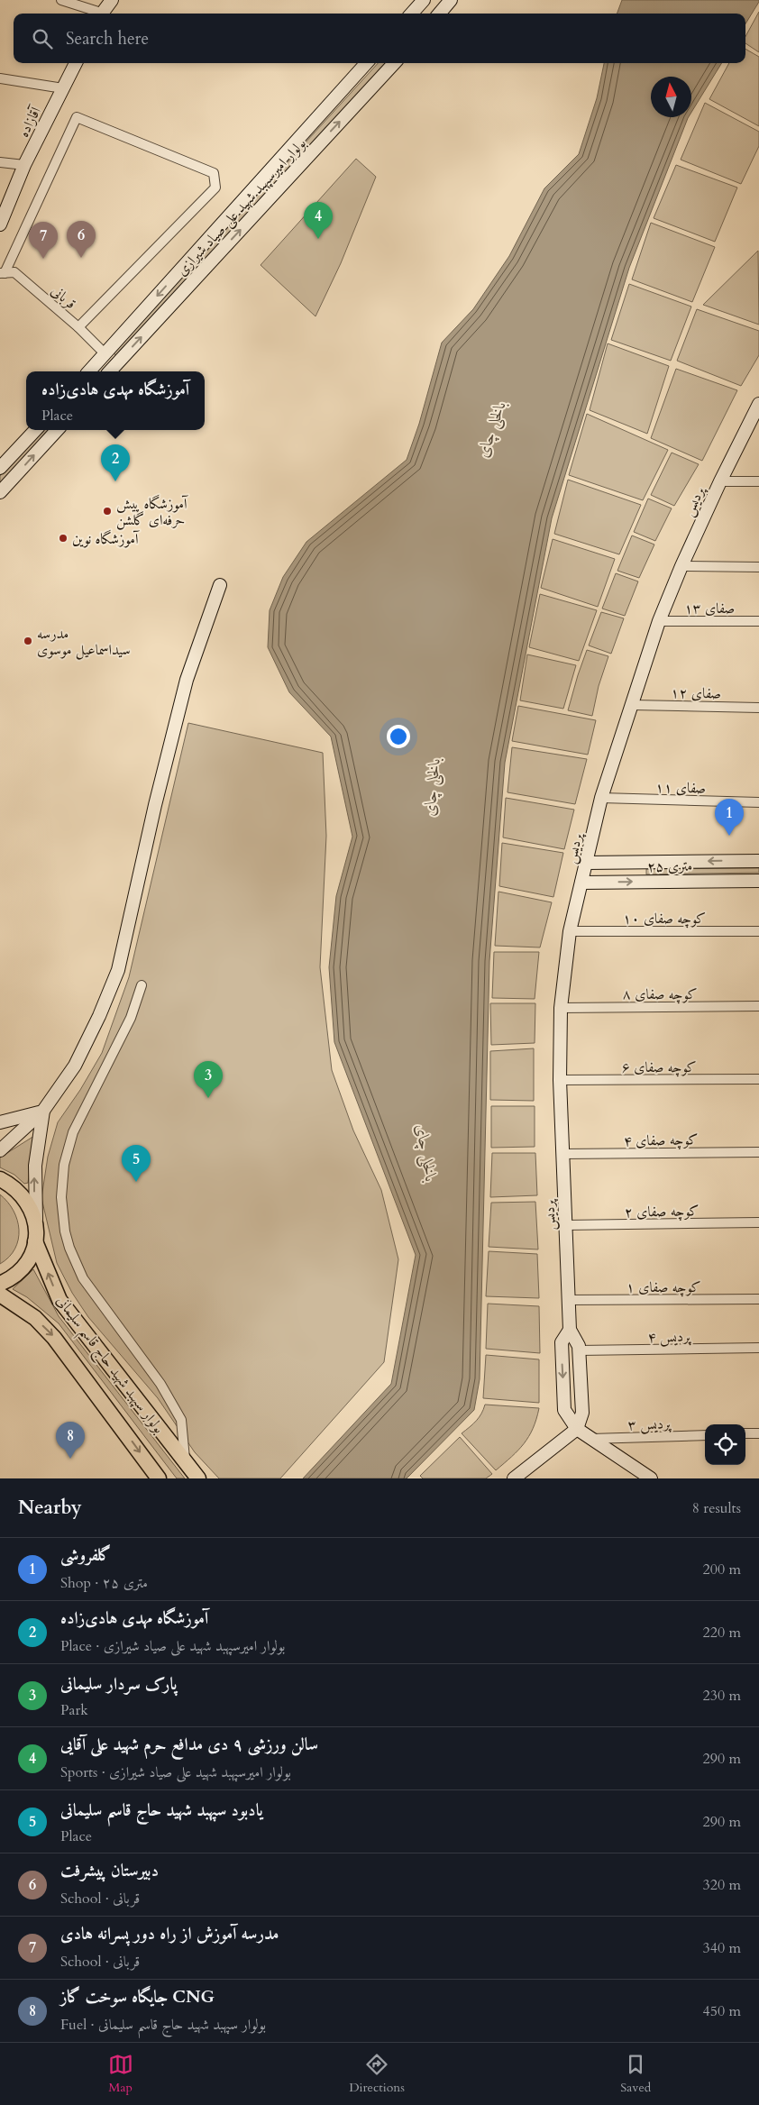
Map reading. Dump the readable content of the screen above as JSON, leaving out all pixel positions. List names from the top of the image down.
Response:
{
  "streets": {
    "main road": ["بولوار سپهبد شهید حاج قاسم سلیمانی"],
    "street": [
      "آقازاده",
      "بولوار امیرسپهبد شهید علی صیاد شیرازی",
      "قربانی",
      "پردیس",
      "صفای ۱۳",
      "صفای ۱۲",
      "صفای ۱۱",
      "۲۵ متری",
      "کوچه صفای ۱۰",
      "کوچه صفای ۸",
      "کوچه صفای ۶",
      "کوچه صفای ۴",
      "کوچه صفای ۲",
      "کوچه صفای ۱",
      "پردیس ۴",
      "پردیس ۳"
    ]
  },
  "crossings": [
    ["بولوار امیرسپهبد شهید علی صیاد شیرازی", "قربانی"],
    ["پردیس", "صفای ۱۳"],
    ["پردیس", "صفای ۱۲"],
    ["پردیس", "صفای ۱۱"],
    ["پردیس", "۲۵ متری"],
    ["پردیس", "کوچه صفای ۱۰"],
    ["پردیس", "کوچه صفای ۸"],
    ["پردیس", "کوچه صفای ۶"],
    ["پردیس", "کوچه صفای ۴"],
    ["پردیس", "کوچه صفای ۲"],
    ["پردیس", "کوچه صفای ۱"],
    ["پردیس", "پردیس ۴"]
  ],
  "water": ["بالخلی چای"],
  "places": ["آموزشگاه پیش حرفه‌ای گلشن", "آموزشگاه نوین", "مدرسه سیداسماعیل موسوی"],
  "north": "top",
  "page": {
    "search": "Search here",
    "pins": [
      "4",
      "6",
      "7",
      "2",
      "1",
      "3",
      "5",
      "8"
    ],
    "popup": ["آموزشگاه مهدی هادی‌زاده", "Place"],
    "heading": ["Nearby", "8 results"],
    "list": [
      {
        "mark": "1",
        "name": "گلفروشی",
        "note": "Shop · ۲۵ متری",
        "value": "200 m"
      },
      {
        "mark": "2",
        "name": "آموزشگاه مهدی هادی‌زاده",
        "note": "Place · بولوار امیرسپهبد شهید علی صیاد شیرازی",
        "value": "220 m"
      },
      {
        "mark": "3",
        "name": "پارک سردار سلیمانی",
        "note": "Park",
        "value": "230 m"
      },
      {
        "mark": "4",
        "name": "سالن ورزشی ۹ دی مدافع حرم شهید علی آقایی",
        "note": "Sports · بولوار امیرسپهبد شهید علی صیاد شیرازی",
        "value": "290 m"
      },
      {
        "mark": "5",
        "name": "یادبود سپهبد شهید حاج قاسم سلیمانی",
        "note": "Place",
        "value": "290 m"
      },
      {
        "mark": "6",
        "name": "دبیرستان پیشرفت",
        "note": "School · قربانی",
        "value": "320 m"
      },
      {
        "mark": "7",
        "name": "مدرسه آموزش از راه دور پسرانه هادی",
        "note": "School · قربانی",
        "value": "340 m"
      },
      {
        "mark": "8",
        "name": "جایگاه سوخت گاز CNG",
        "note": "Fuel · بولوار سپهبد شهید حاج قاسم سلیمانی",
        "value": "450 m"
      }
    ],
    "nav": ["Map", "Directions", "Saved"]
  }
}
